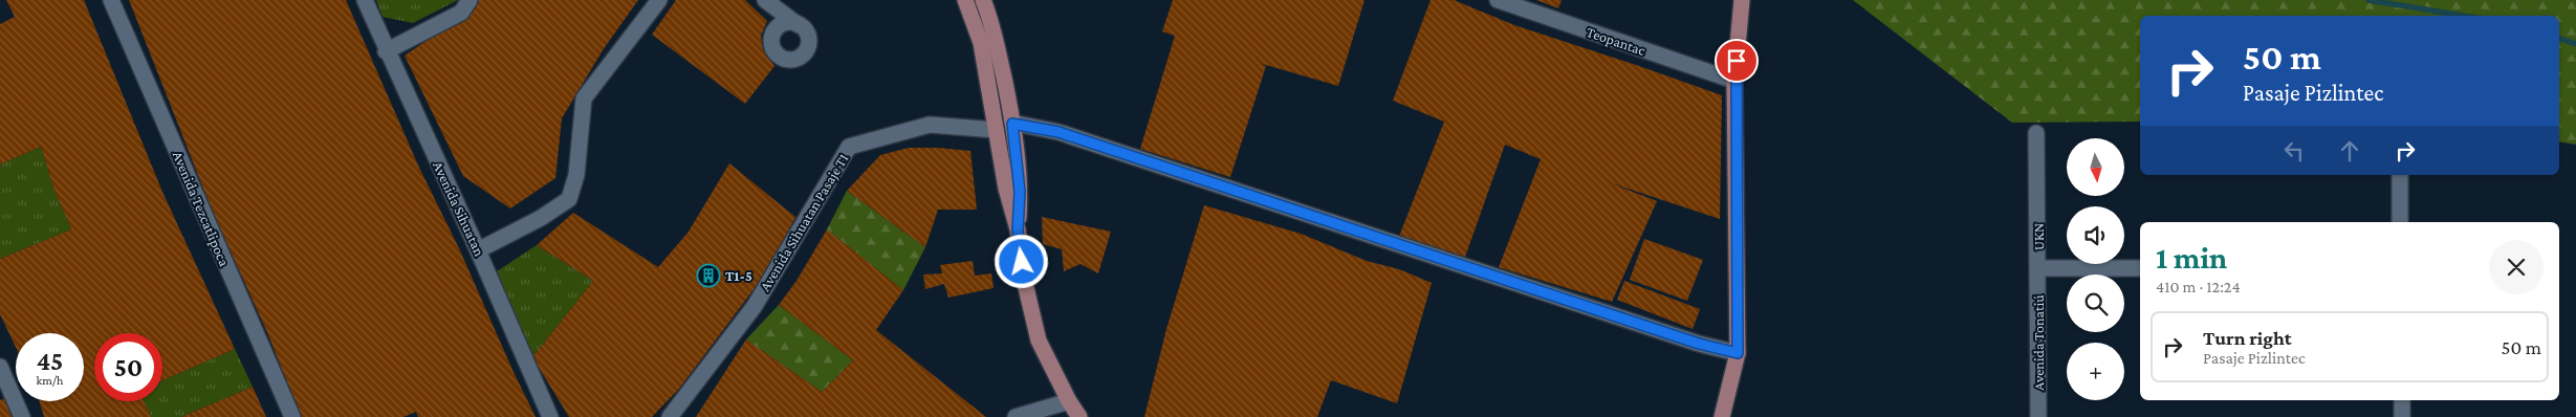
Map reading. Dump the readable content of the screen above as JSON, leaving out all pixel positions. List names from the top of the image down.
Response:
{
  "streets": {
    "street": [
      "Teopantac",
      "Avenida Tezcatlipoca",
      "Avenida Sihuatan",
      "Avenida Sihuatan Pasaje T1",
      "UKN",
      "Avenida Tonatiú"
    ]
  },
  "crossings": [
    ["UKN", "Avenida Tonatiú"]
  ],
  "places": {
    "building": ["T1-5"]
  },
  "north": "bottom",
  "page": {
    "turn": ["50 m", "Pasaje Pizlintec"],
    "map_buttons": "+",
    "heading": ["1 min", "410 m · 12:24"],
    "list": [
      {
        "name": "Turn right",
        "note": "Pasaje Pizlintec",
        "value": "50 m"
      }
    ],
    "speed": "45 km/h",
    "limit": "50"
  }
}
